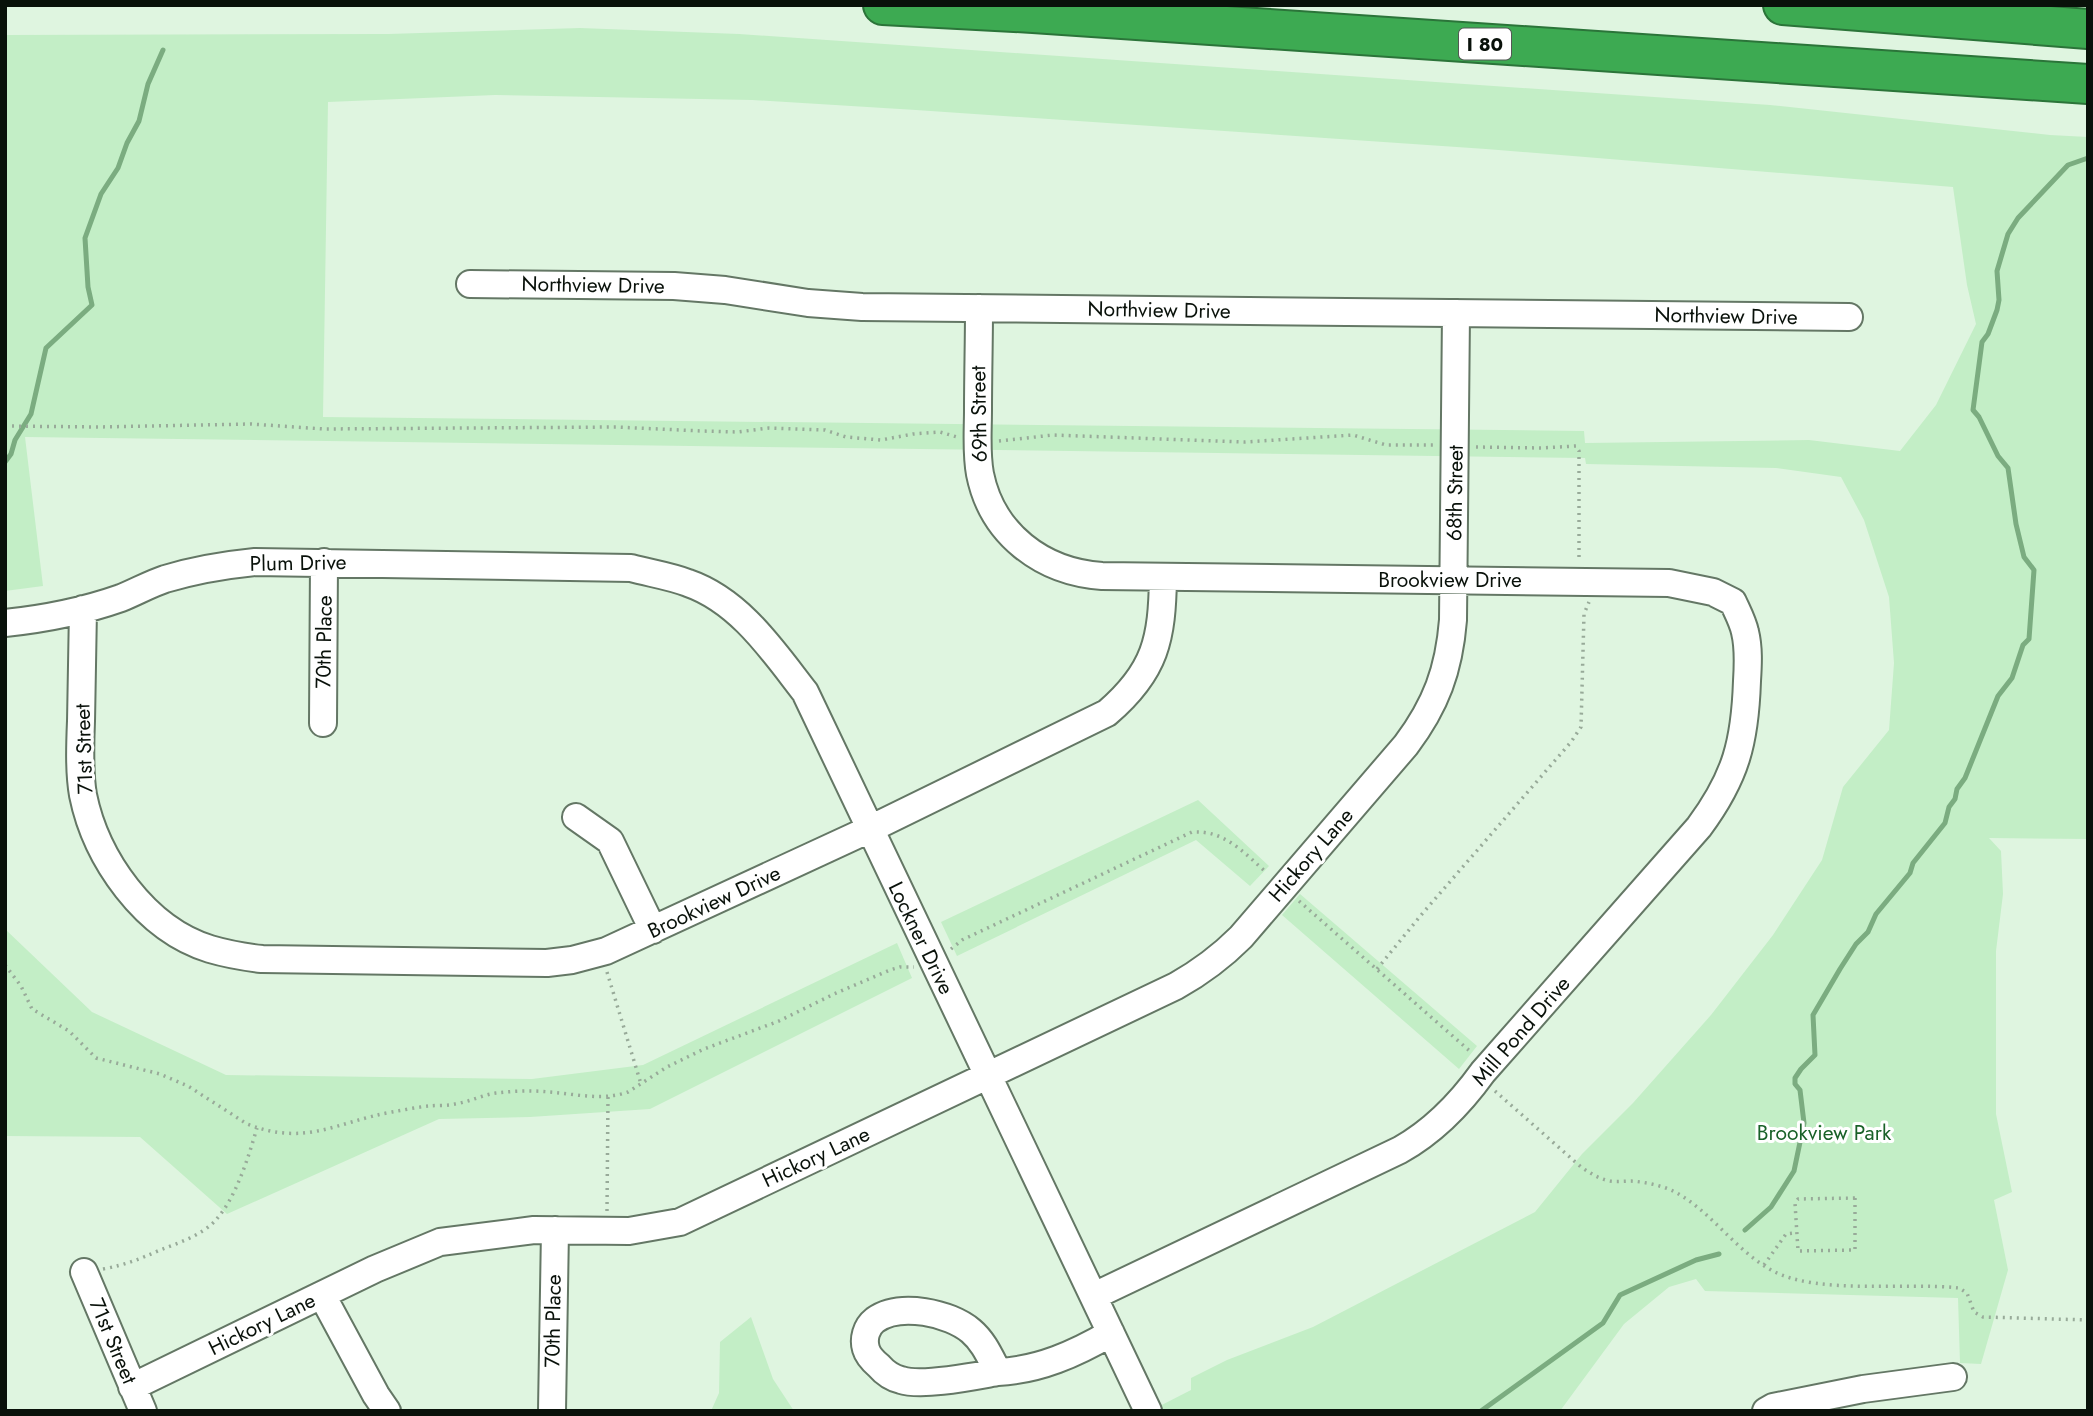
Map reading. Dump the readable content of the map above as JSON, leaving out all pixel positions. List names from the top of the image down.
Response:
{
  "streets": {
    "highway": ["I 80"],
    "street": [
      "Northview Drive",
      "69th Street",
      "68th Street",
      "Plum Drive",
      "Brookview Drive",
      "70th Place",
      "71st Street",
      "Hickory Lane",
      "Lockner Drive",
      "Mill Pond Drive"
    ]
  },
  "crossings": [
    ["Northview Drive", "69th Street"],
    ["Northview Drive", "68th Street"],
    ["69th Street", "Brookview Drive"],
    ["68th Street", "Brookview Drive"],
    ["68th Street", "Hickory Lane"],
    ["Plum Drive", "70th Place"],
    ["Plum Drive", "71st Street"],
    ["Plum Drive", "Lockner Drive"],
    ["Brookview Drive", "71st Street"],
    ["Brookview Drive", "Lockner Drive"],
    ["Brookview Drive", "Mill Pond Drive"],
    ["70th Place", "Hickory Lane"],
    ["71st Street", "Hickory Lane"],
    ["Hickory Lane", "Lockner Drive"],
    ["Lockner Drive", "Mill Pond Drive"]
  ],
  "parks": ["Brookview Park"]
}
